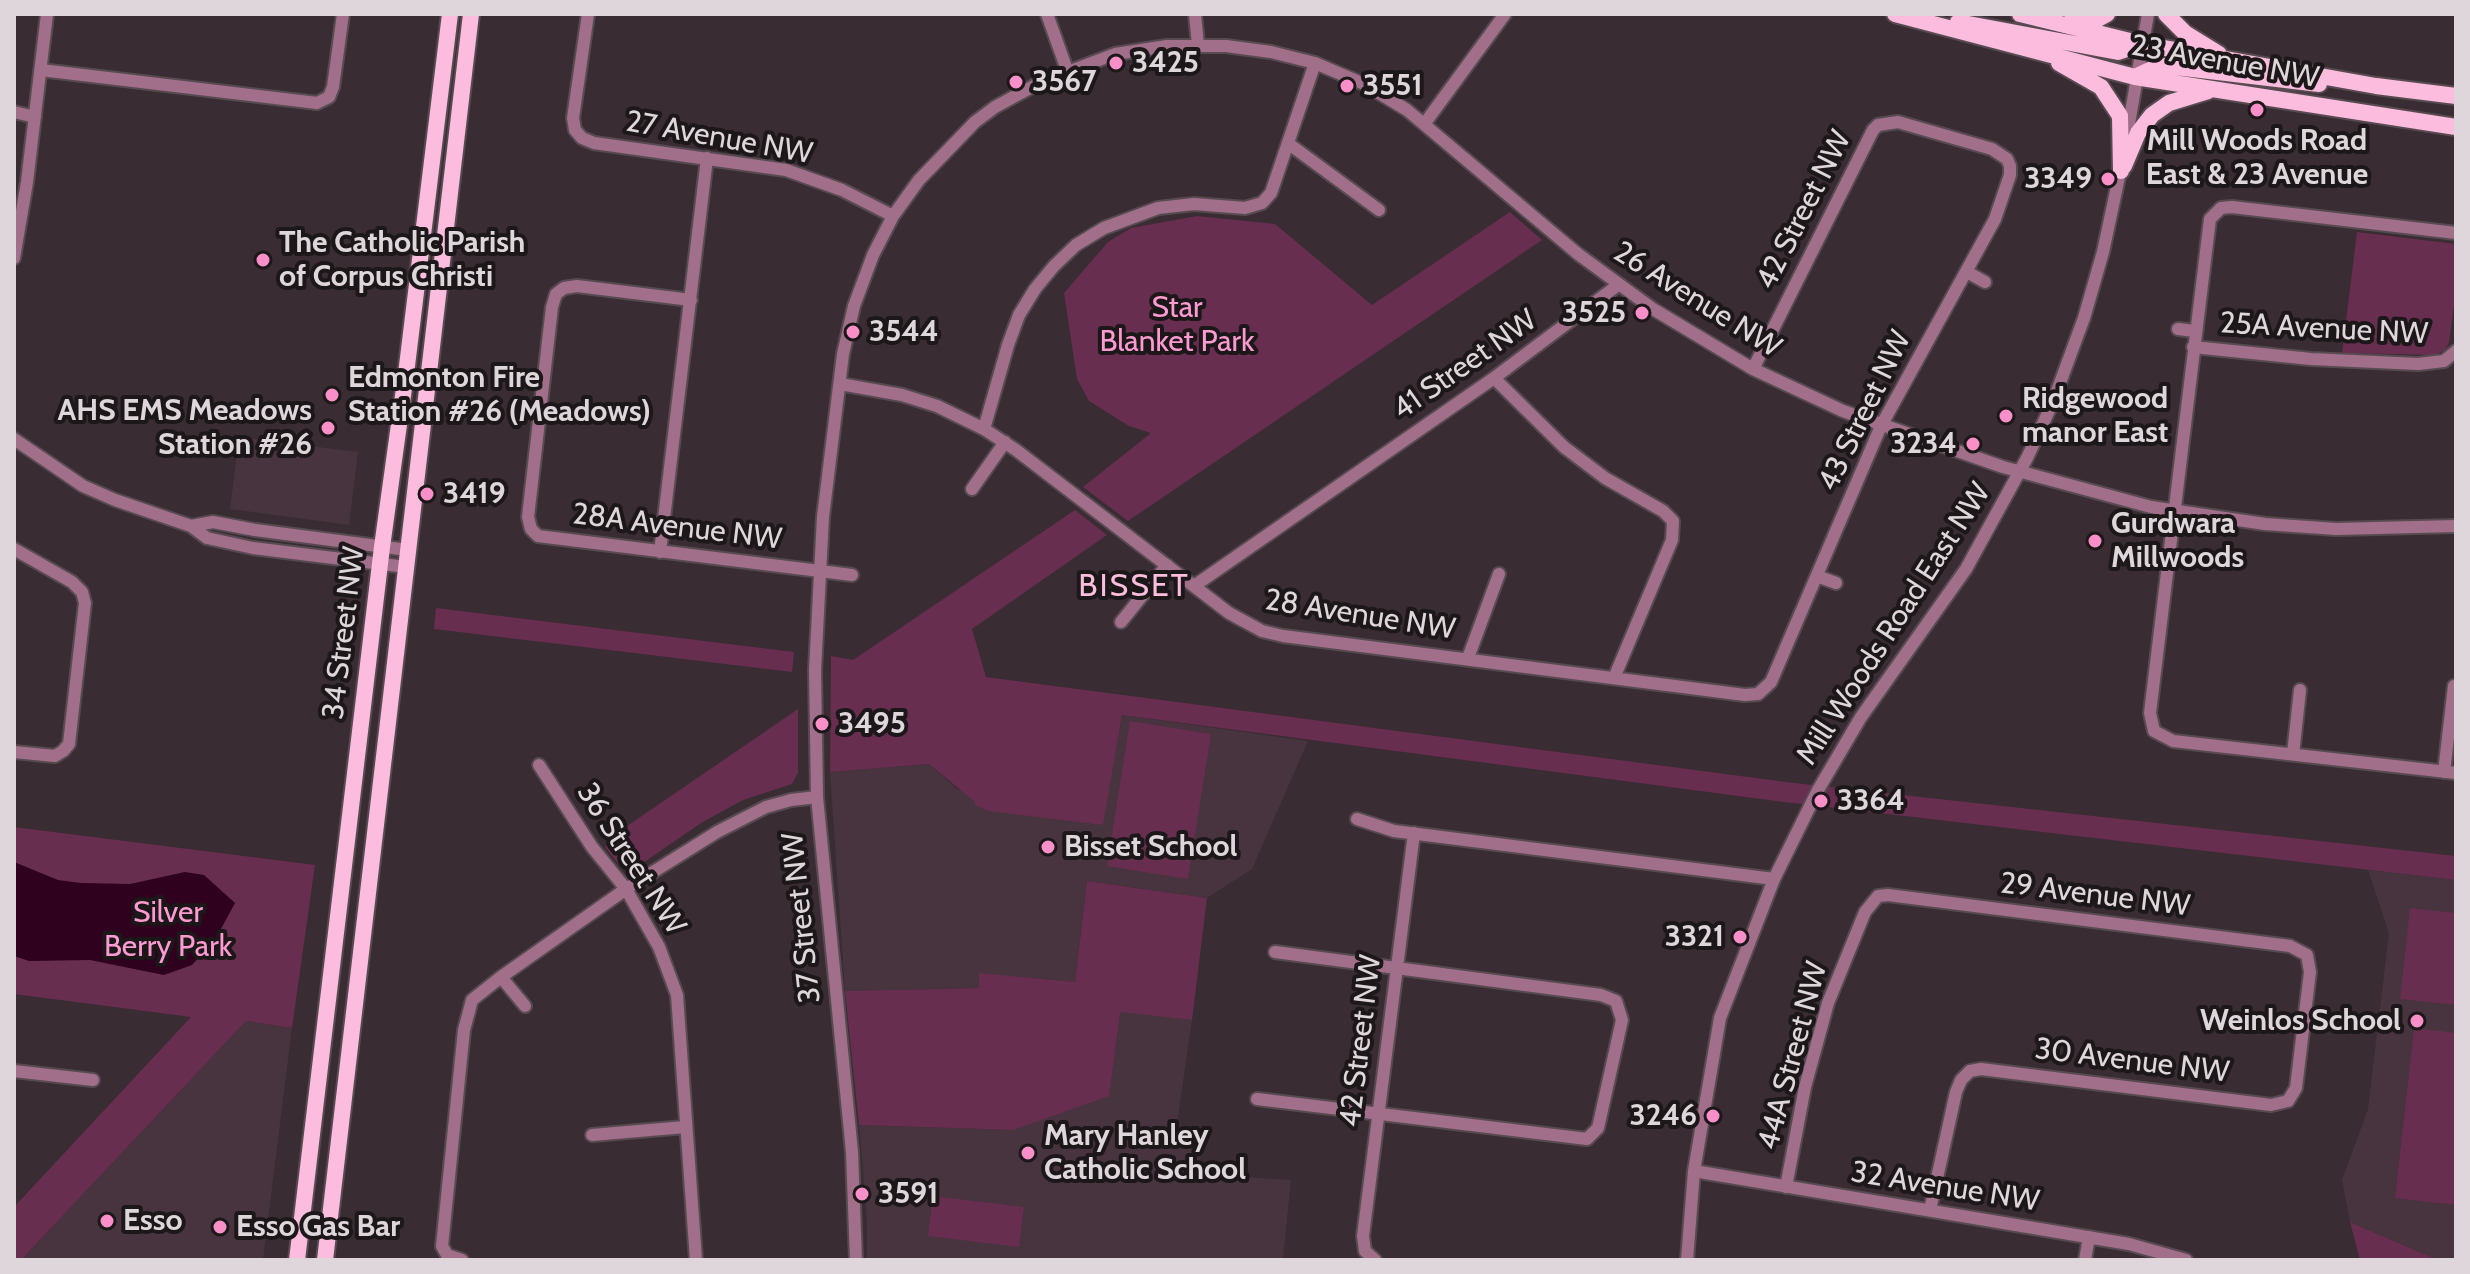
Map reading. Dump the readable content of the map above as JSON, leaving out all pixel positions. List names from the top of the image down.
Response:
{
  "streets": {
    "main road": ["23 Avenue NW", "34 Street NW"],
    "street": [
      "27 Avenue NW",
      "42 Street NW",
      "26 Avenue NW",
      "25A Avenue NW",
      "41 Street NW",
      "43 Street NW",
      "28A Avenue NW",
      "28 Avenue NW",
      "Mill Woods Road East NW",
      "36 Street NW",
      "29 Avenue NW",
      "37 Street NW",
      "44A Street NW",
      "30 Avenue NW",
      "32 Avenue NW"
    ]
  },
  "crossings": [
    ["23 Avenue NW", "Mill Woods Road East NW"],
    ["27 Avenue NW", "37 Street NW"],
    ["42 Street NW", "26 Avenue NW"],
    ["42 Street NW", "43 Street NW"],
    ["26 Avenue NW", "41 Street NW"],
    ["26 Avenue NW", "43 Street NW"],
    ["26 Avenue NW", "Mill Woods Road East NW"],
    ["26 Avenue NW", "37 Street NW"],
    ["41 Street NW", "28 Avenue NW"],
    ["43 Street NW", "28 Avenue NW"],
    ["28A Avenue NW", "37 Street NW"],
    ["28 Avenue NW", "37 Street NW"],
    ["Mill Woods Road East NW", "32 Avenue NW"],
    ["29 Avenue NW", "44A Street NW"],
    ["29 Avenue NW", "30 Avenue NW"],
    ["44A Street NW", "32 Avenue NW"],
    ["30 Avenue NW", "32 Avenue NW"]
  ],
  "districts": ["BISSET"],
  "parks": ["Star Blanket Park", "Silver Berry Park"],
  "places": [
    "3425",
    "3567",
    "3551",
    "Mill Woods Road East & 23 Avenue",
    "3349",
    "The Catholic Parish of Corpus Christi",
    "3525",
    "3544",
    "Edmonton Fire Station #26 (Meadows)",
    "Ridgewood manor East",
    "AHS EMS Meadows Station #26",
    "3234",
    "3419",
    "Gurdwara Millwoods",
    "3495",
    "3364",
    "Bisset School",
    "3321",
    "Weinlos School",
    "3246",
    "Mary Hanley Catholic School",
    "3591",
    "Esso",
    "Esso Gas Bar"
  ]
}
